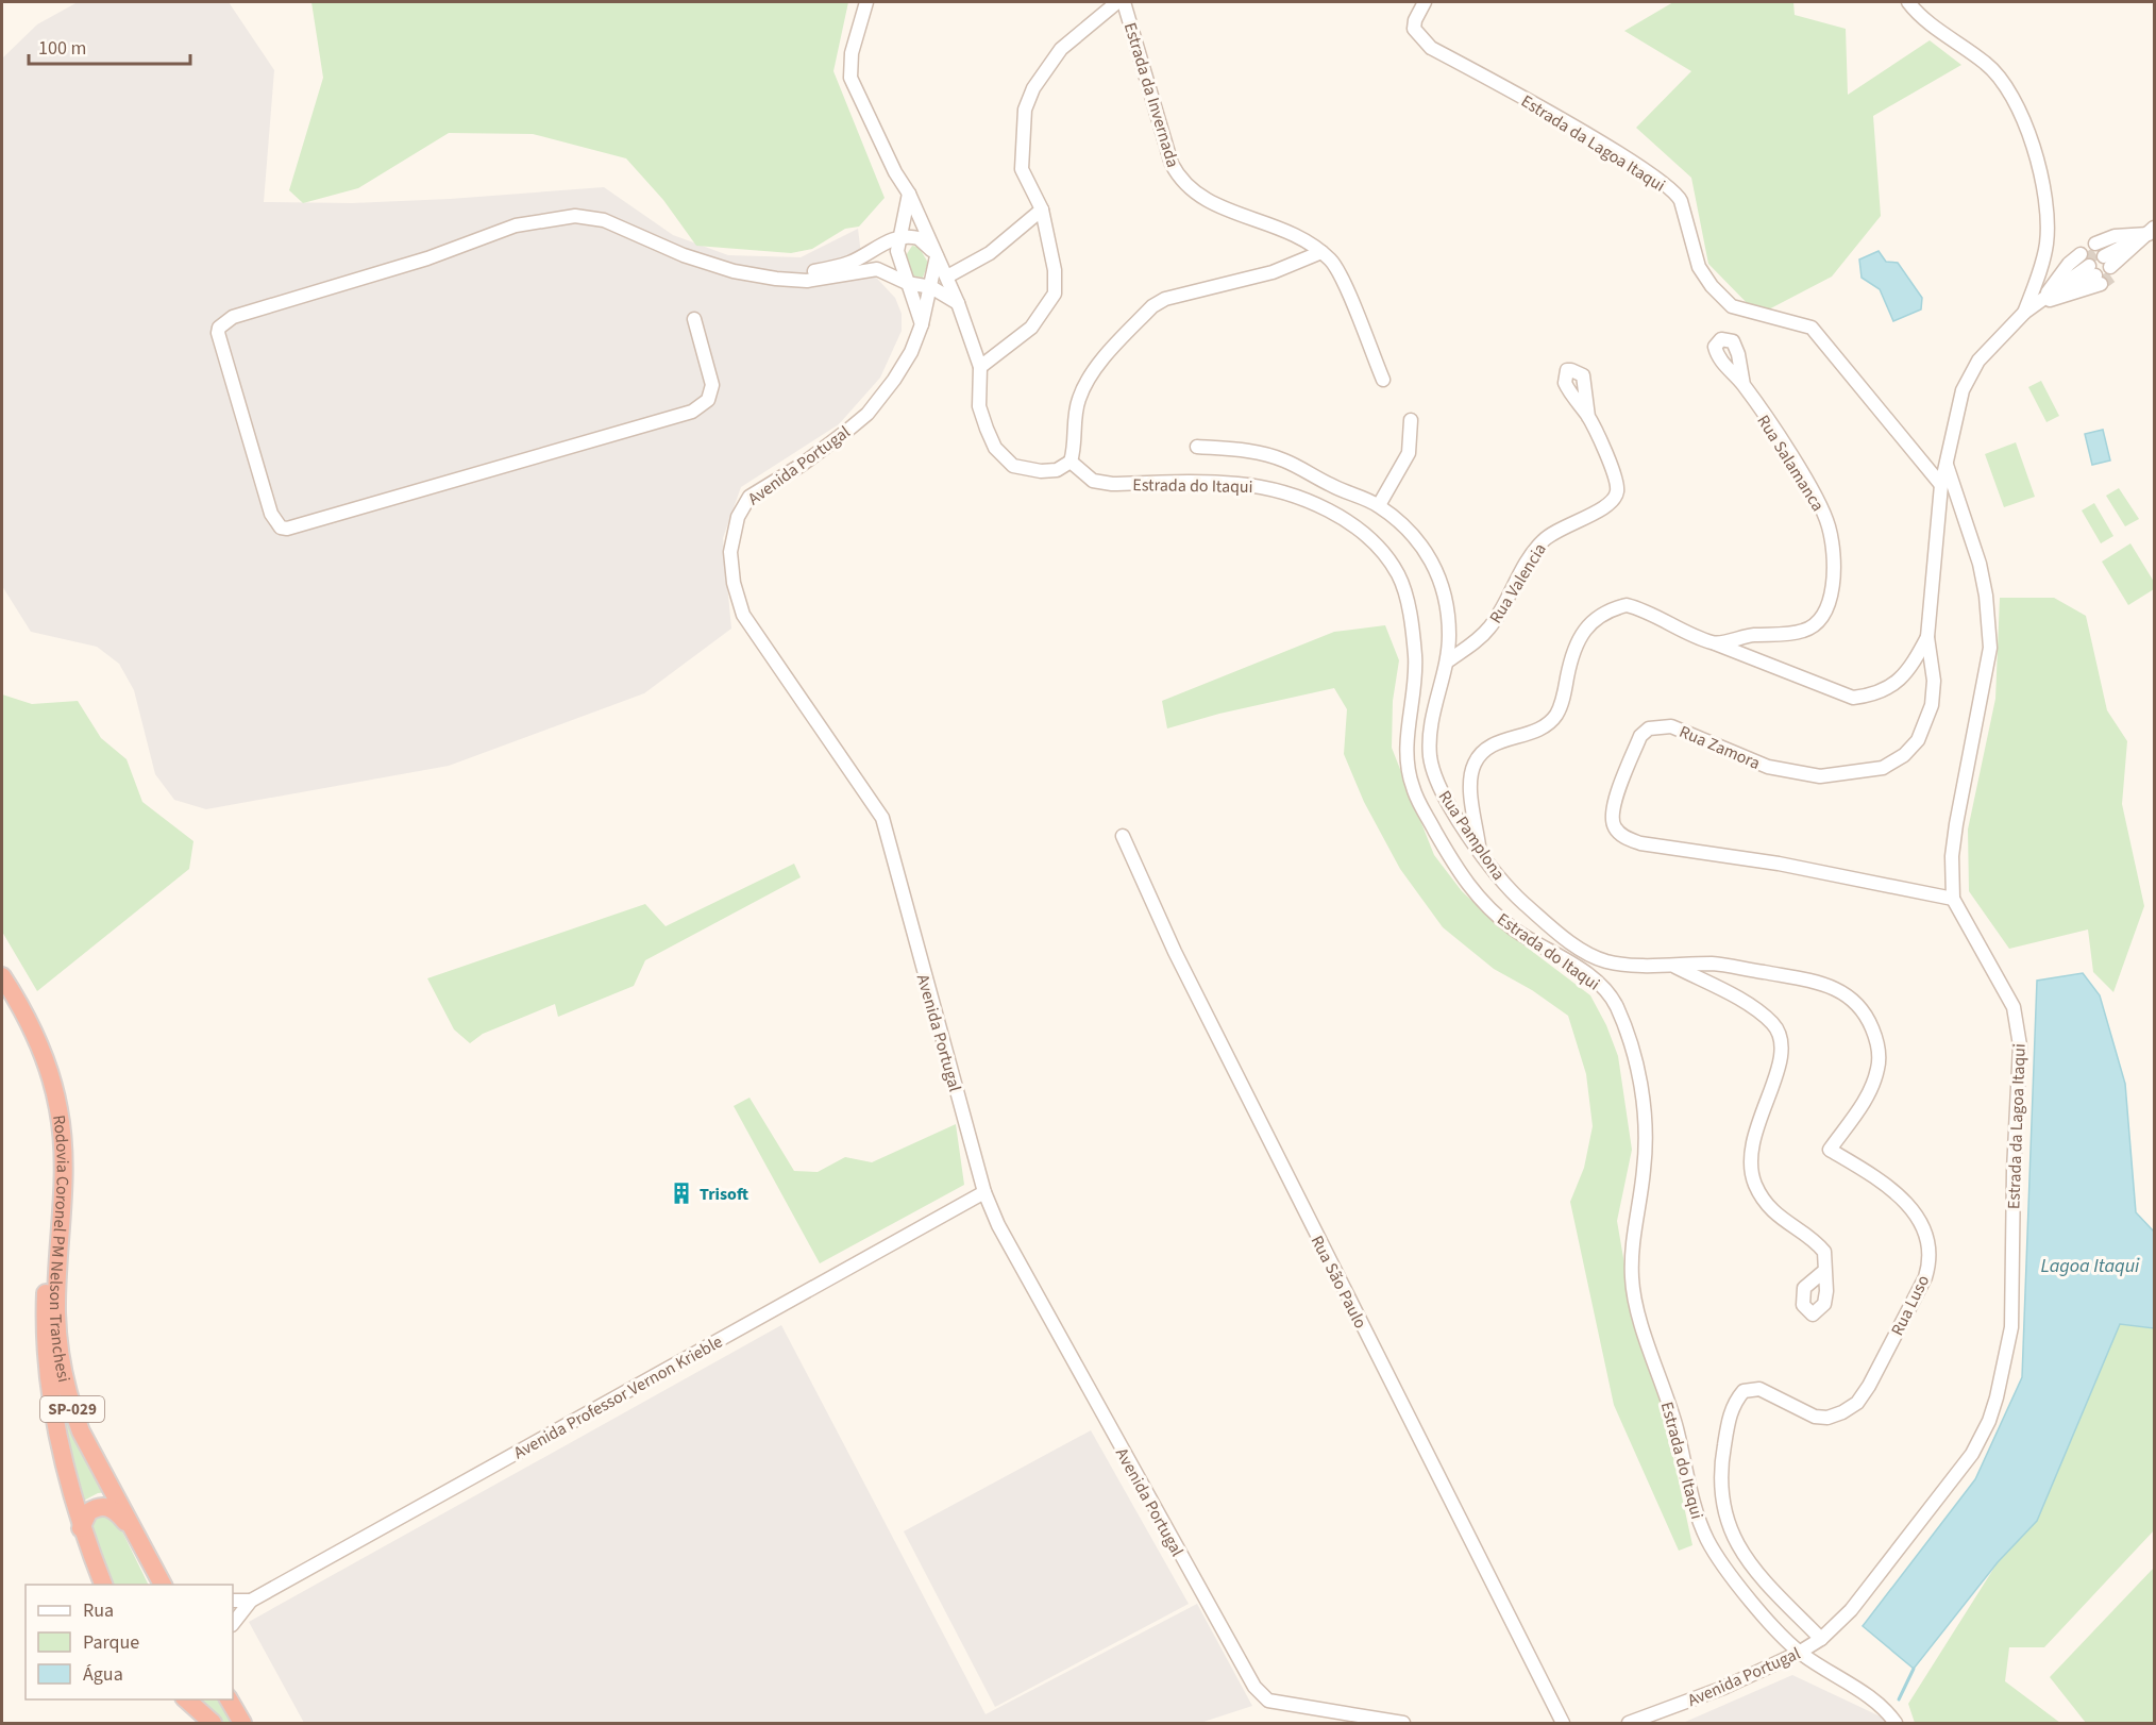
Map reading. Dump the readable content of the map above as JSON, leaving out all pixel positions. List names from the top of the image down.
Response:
{
  "streets": {
    "highway": ["Rodovia Coronel PM Nelson Tranchesi", "SP-029"],
    "street": [
      "Estrada da Invernada",
      "Estrada da Lagoa Itaqui",
      "Rua Salamanca",
      "Avenida Portugal",
      "Estrada do Itaqui",
      "Rua Valencia",
      "Rua Zamora",
      "Rua Pamplona",
      "Rua São Paulo",
      "Rua Luso",
      "Avenida Professor Vernon Krieble"
    ]
  },
  "crossings": [
    ["Estrada da Lagoa Itaqui", "Avenida Portugal"],
    ["Estrada da Lagoa Itaqui", "Rua Zamora"],
    ["Estrada da Lagoa Itaqui", "Rua Luso"],
    ["Avenida Portugal", "Estrada do Itaqui"],
    ["Avenida Portugal", "Rua Luso"],
    ["Avenida Portugal", "Avenida Professor Vernon Krieble"],
    ["Rua Valencia", "Rua Pamplona"],
    ["Rua Pamplona", "Rua Luso"],
    ["Rodovia Coronel PM Nelson Tranchesi", "SP-029"]
  ],
  "water": ["Lagoa Itaqui"],
  "places": {
    "building": ["Trisoft"]
  },
  "legend": ["Rua", "Parque", "Água"],
  "scale_bar": "100 m"
}
